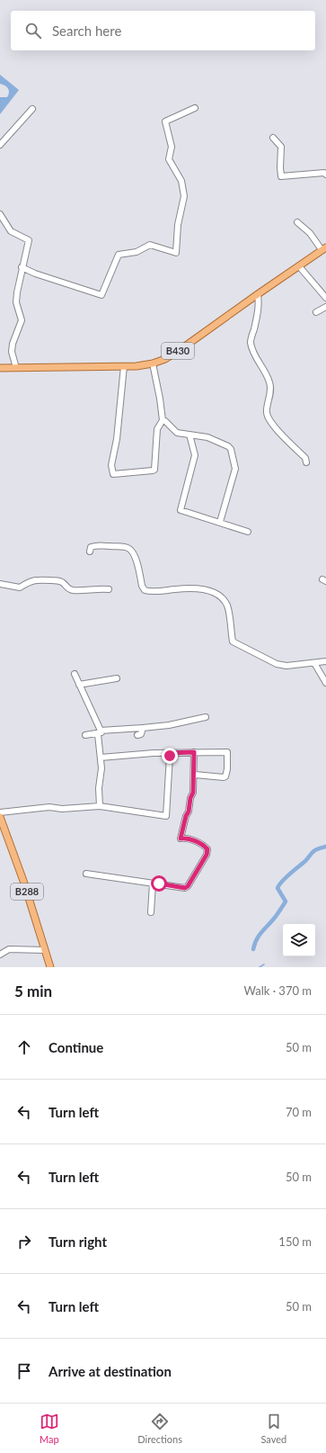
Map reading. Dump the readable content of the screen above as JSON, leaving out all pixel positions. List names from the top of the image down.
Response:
{
  "streets": {
    "main road": ["B430", "B288"]
  },
  "page": {
    "search": "Search here",
    "heading": ["5 min", "Walk · 370 m"],
    "list": [
      ["Continue", "50 m"],
      ["Turn left", "70 m"],
      ["Turn left", "50 m"],
      ["Turn right", "150 m"],
      ["Turn left", "50 m"],
      "Arrive at destination"
    ],
    "nav": ["Map", "Directions", "Saved"]
  }
}
